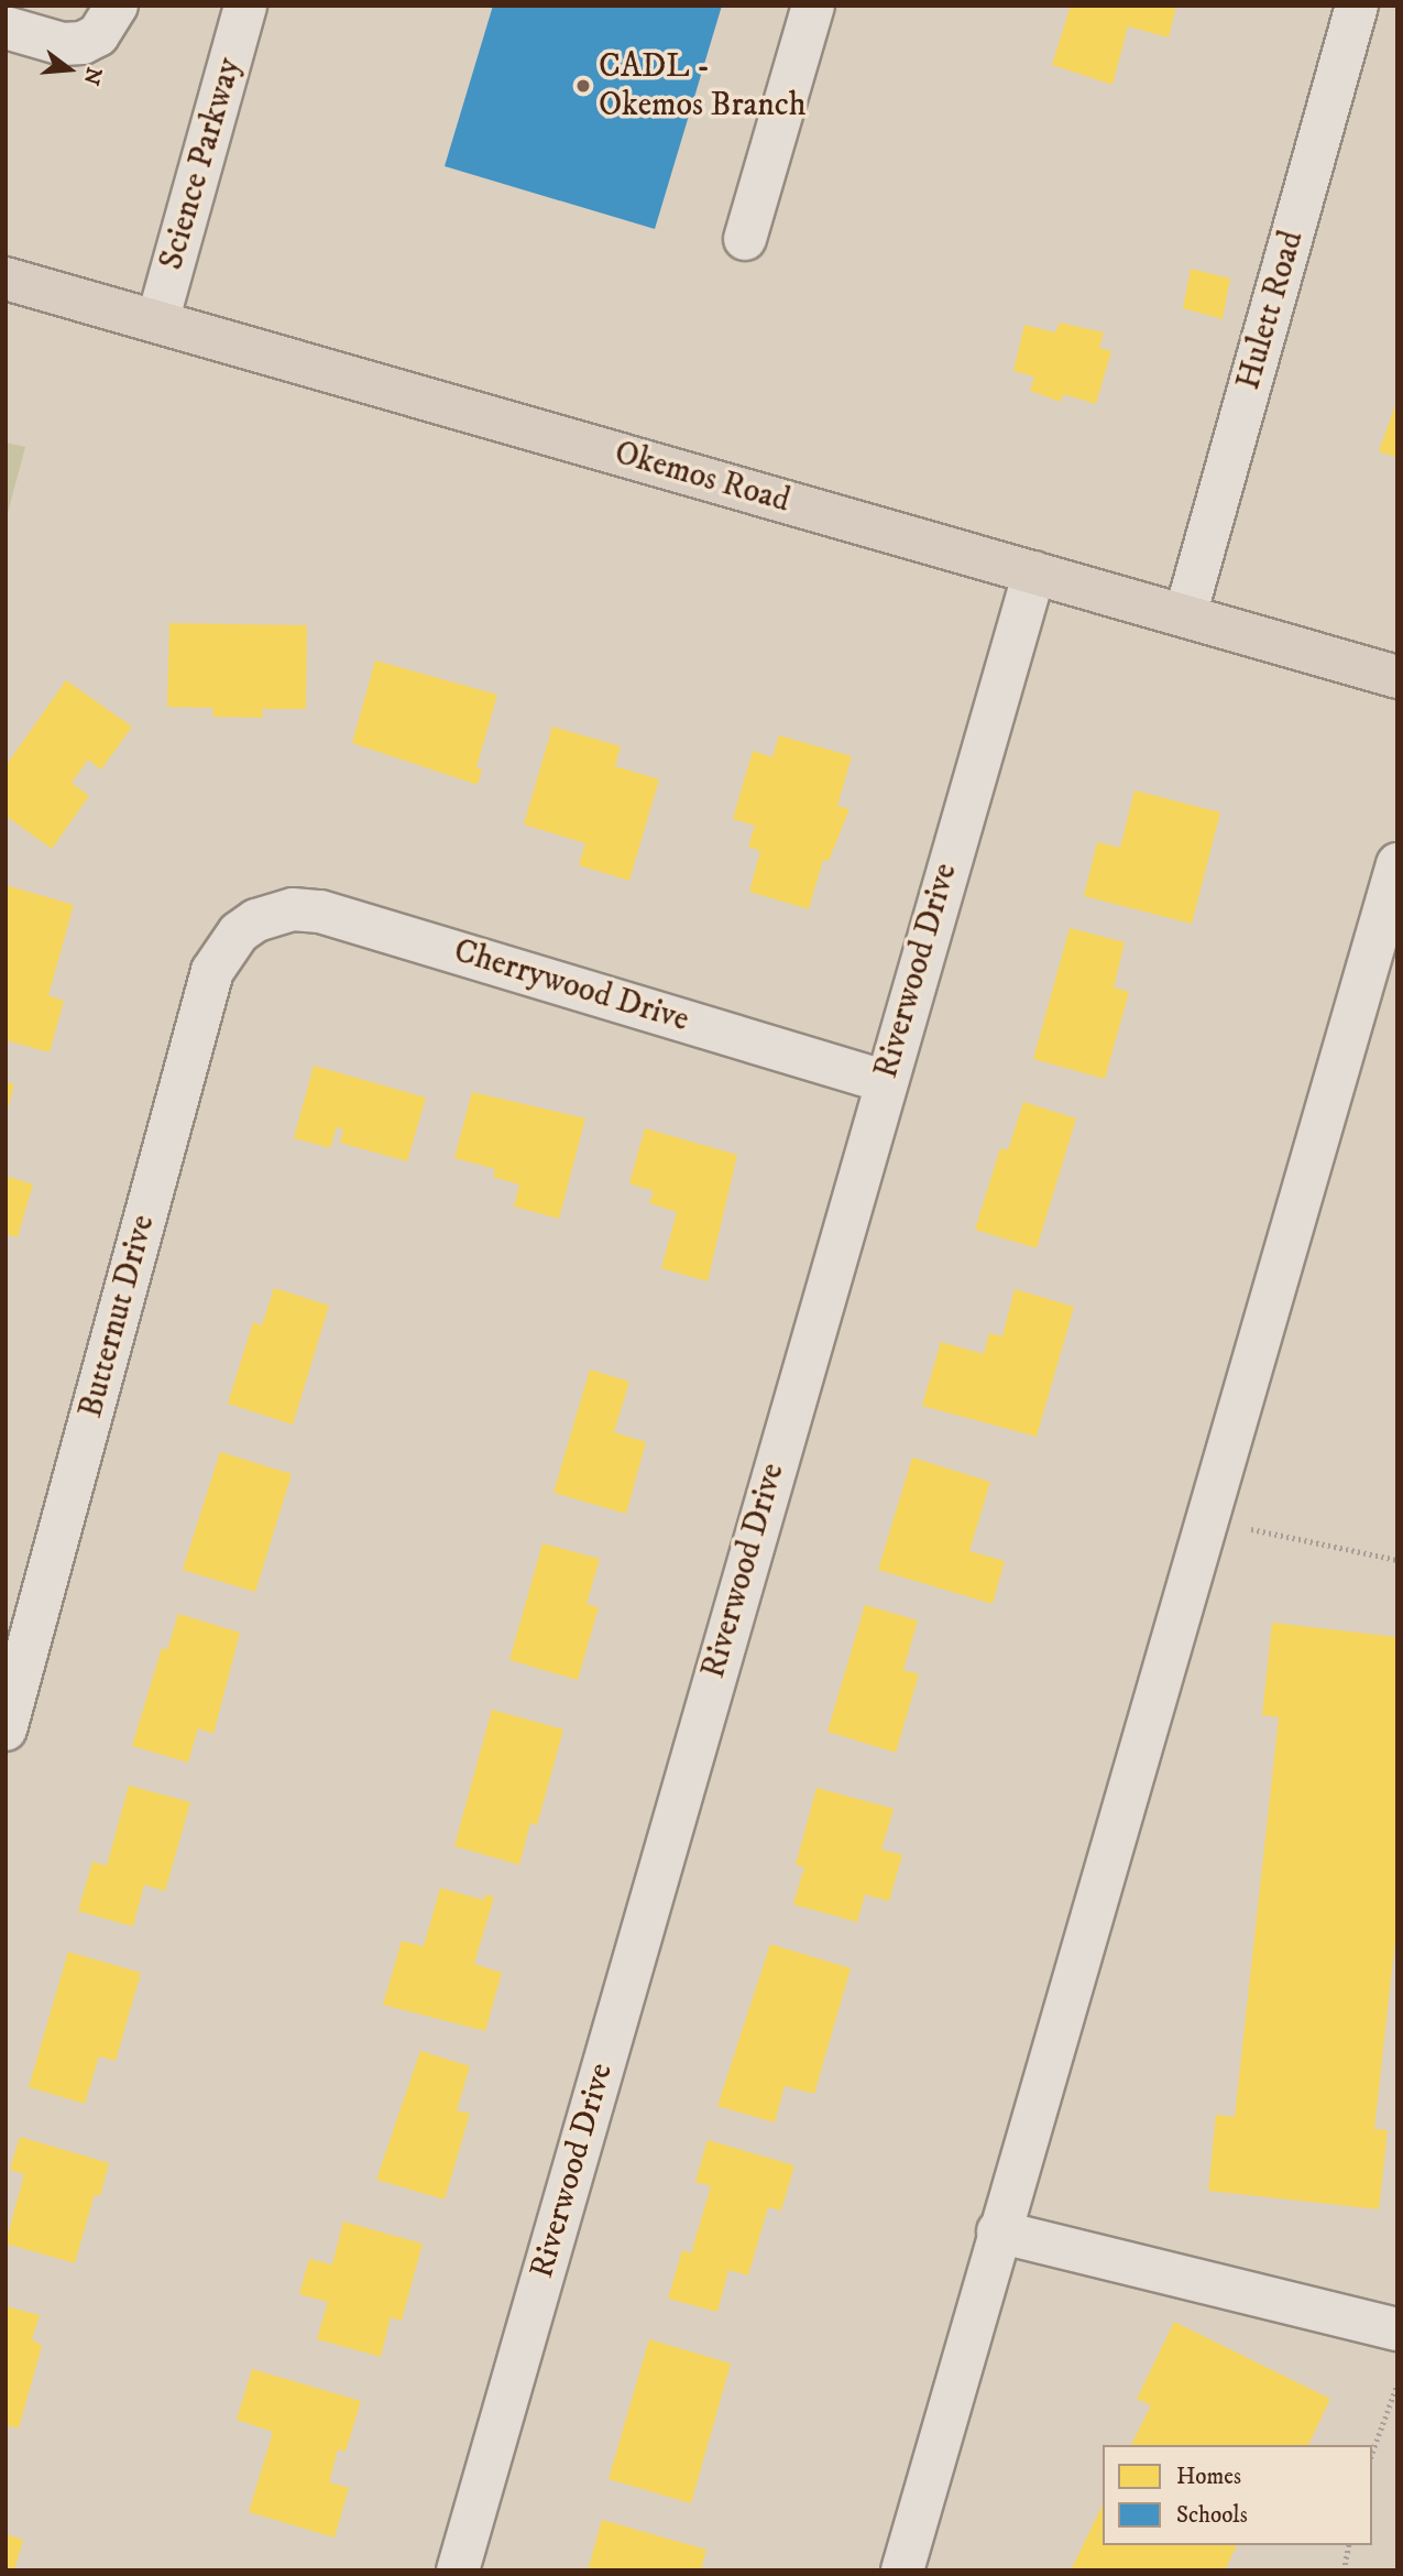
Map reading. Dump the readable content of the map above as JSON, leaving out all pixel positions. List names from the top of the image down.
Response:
{
  "streets": {
    "main road": ["Okemos Road"],
    "street": [
      "Science Parkway",
      "Hulett Road",
      "Riverwood Drive",
      "Cherrywood Drive",
      "Butternut Drive"
    ]
  },
  "crossings": [
    ["Science Parkway", "Okemos Road"],
    ["Hulett Road", "Okemos Road"],
    ["Okemos Road", "Riverwood Drive"],
    ["Riverwood Drive", "Cherrywood Drive"],
    ["Cherrywood Drive", "Butternut Drive"]
  ],
  "places": ["CADL - Okemos Branch"],
  "legend": ["Homes", "Schools"],
  "north": "right"
}
